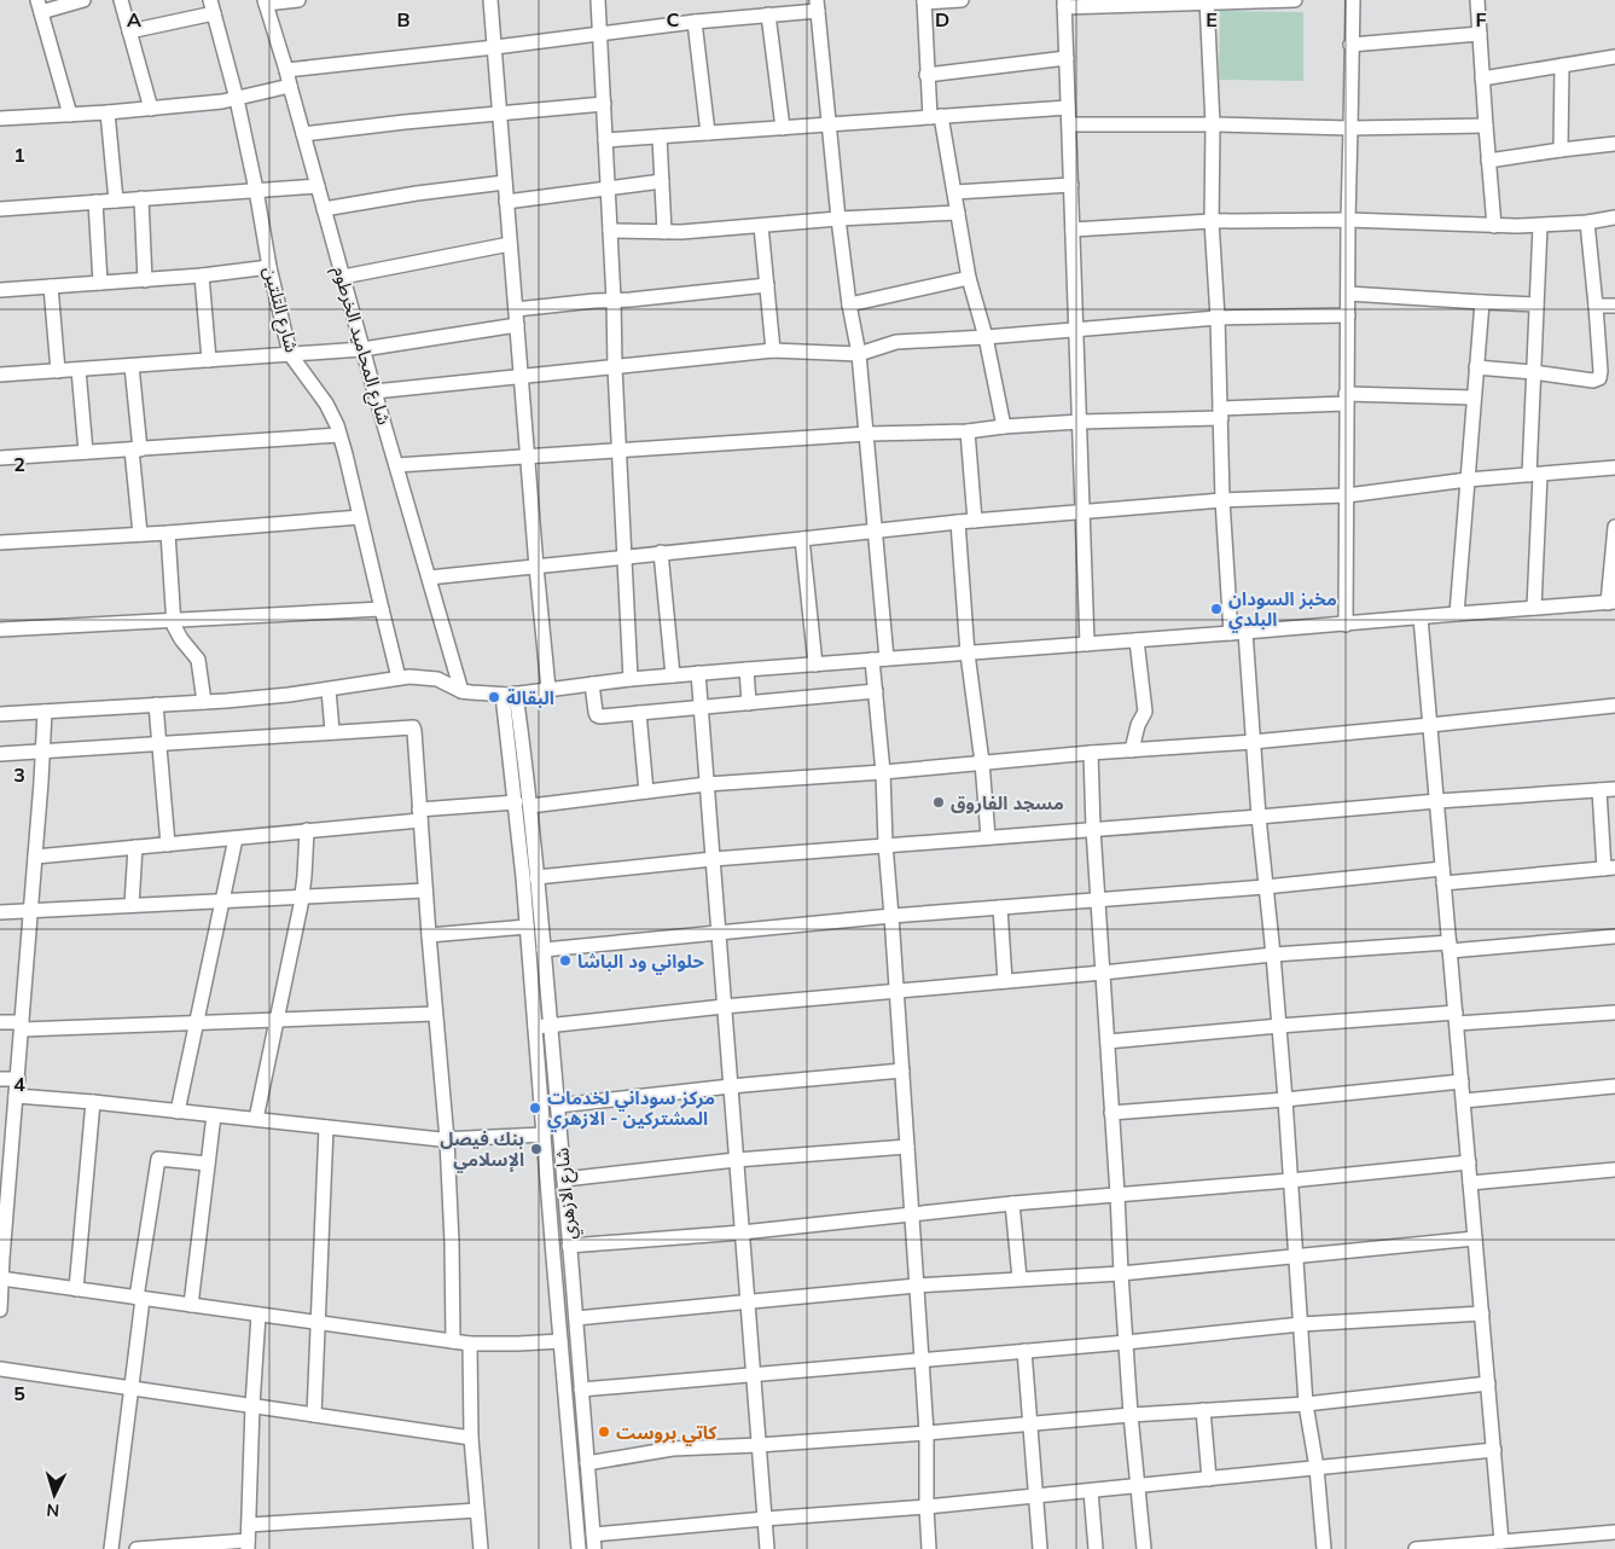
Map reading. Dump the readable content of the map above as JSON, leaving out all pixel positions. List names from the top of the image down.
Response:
{
  "streets": {
    "street": ["شارع التلتين", "شارع المحاميد الخرطوم", "شارع الازهري"]
  },
  "places": [
    "مخبز السودان البلدي",
    "البقالة",
    "مسجد الفاروق",
    "حلواني ود الباشا",
    "مركز سوداني لخدمات المشتركين - الازهري",
    "بنك فيصل الإسلامي",
    "كاتي بروست"
  ],
  "north": "bottom",
  "grid": {
    "columns": [
      "A",
      "B",
      "C",
      "D",
      "E",
      "F"
    ],
    "rows": [
      "1",
      "2",
      "3",
      "4",
      "5"
    ]
  }
}
